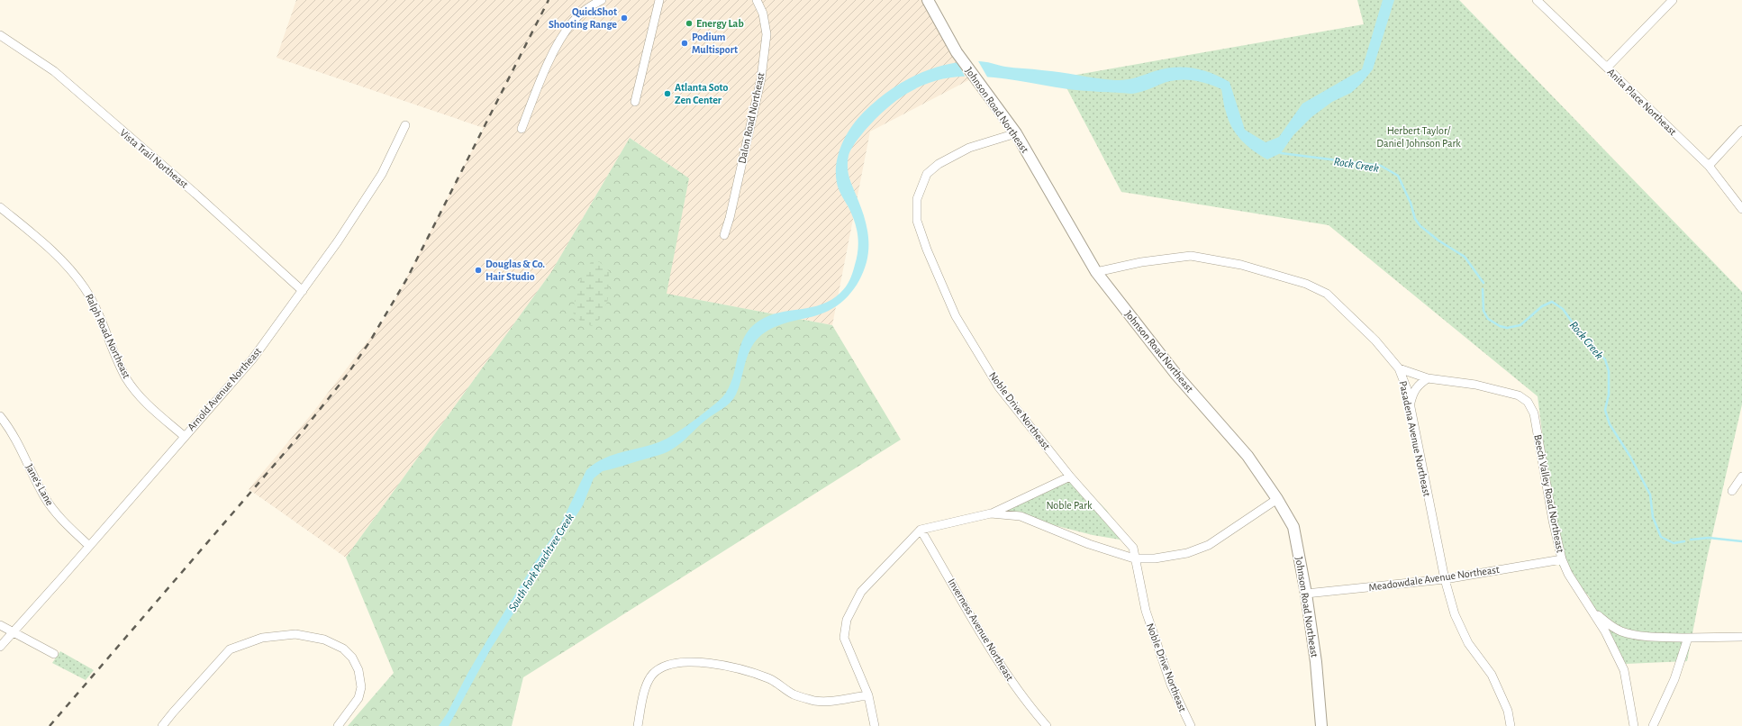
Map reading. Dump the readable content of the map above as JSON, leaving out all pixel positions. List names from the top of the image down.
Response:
{
  "streets": {
    "street": [
      "Anita Place Northeast",
      "Johnson Road Northeast",
      "Dalon Road Northeast",
      "Vista Trail Northeast",
      "Ralph Road Northeast",
      "Arnold Avenue Northeast",
      "Noble Drive Northeast",
      "Pasadena Avenue Northeast",
      "Jane's Lane",
      "Beech Valley Road Northeast",
      "Meadowdale Avenue Northeast",
      "Inverness Avenue Northeast"
    ]
  },
  "crossings": [
    ["Johnson Road Northeast", "Noble Drive Northeast"],
    ["Johnson Road Northeast", "Pasadena Avenue Northeast"],
    ["Johnson Road Northeast", "Meadowdale Avenue Northeast"],
    ["Vista Trail Northeast", "Arnold Avenue Northeast"],
    ["Ralph Road Northeast", "Arnold Avenue Northeast"],
    ["Arnold Avenue Northeast", "Jane's Lane"],
    ["Pasadena Avenue Northeast", "Beech Valley Road Northeast"],
    ["Pasadena Avenue Northeast", "Meadowdale Avenue Northeast"],
    ["Beech Valley Road Northeast", "Meadowdale Avenue Northeast"]
  ],
  "water": ["Rock Creek", "South Fork Peachtree Creek"],
  "parks": ["Herbert Taylor/ Daniel Johnson Park", "Noble Park"],
  "places": [
    "QuickShot Shooting Range",
    "Energy Lab",
    "Podium Multisport",
    "Atlanta Soto Zen Center",
    "Douglas & Co. Hair Studio"
  ]
}
